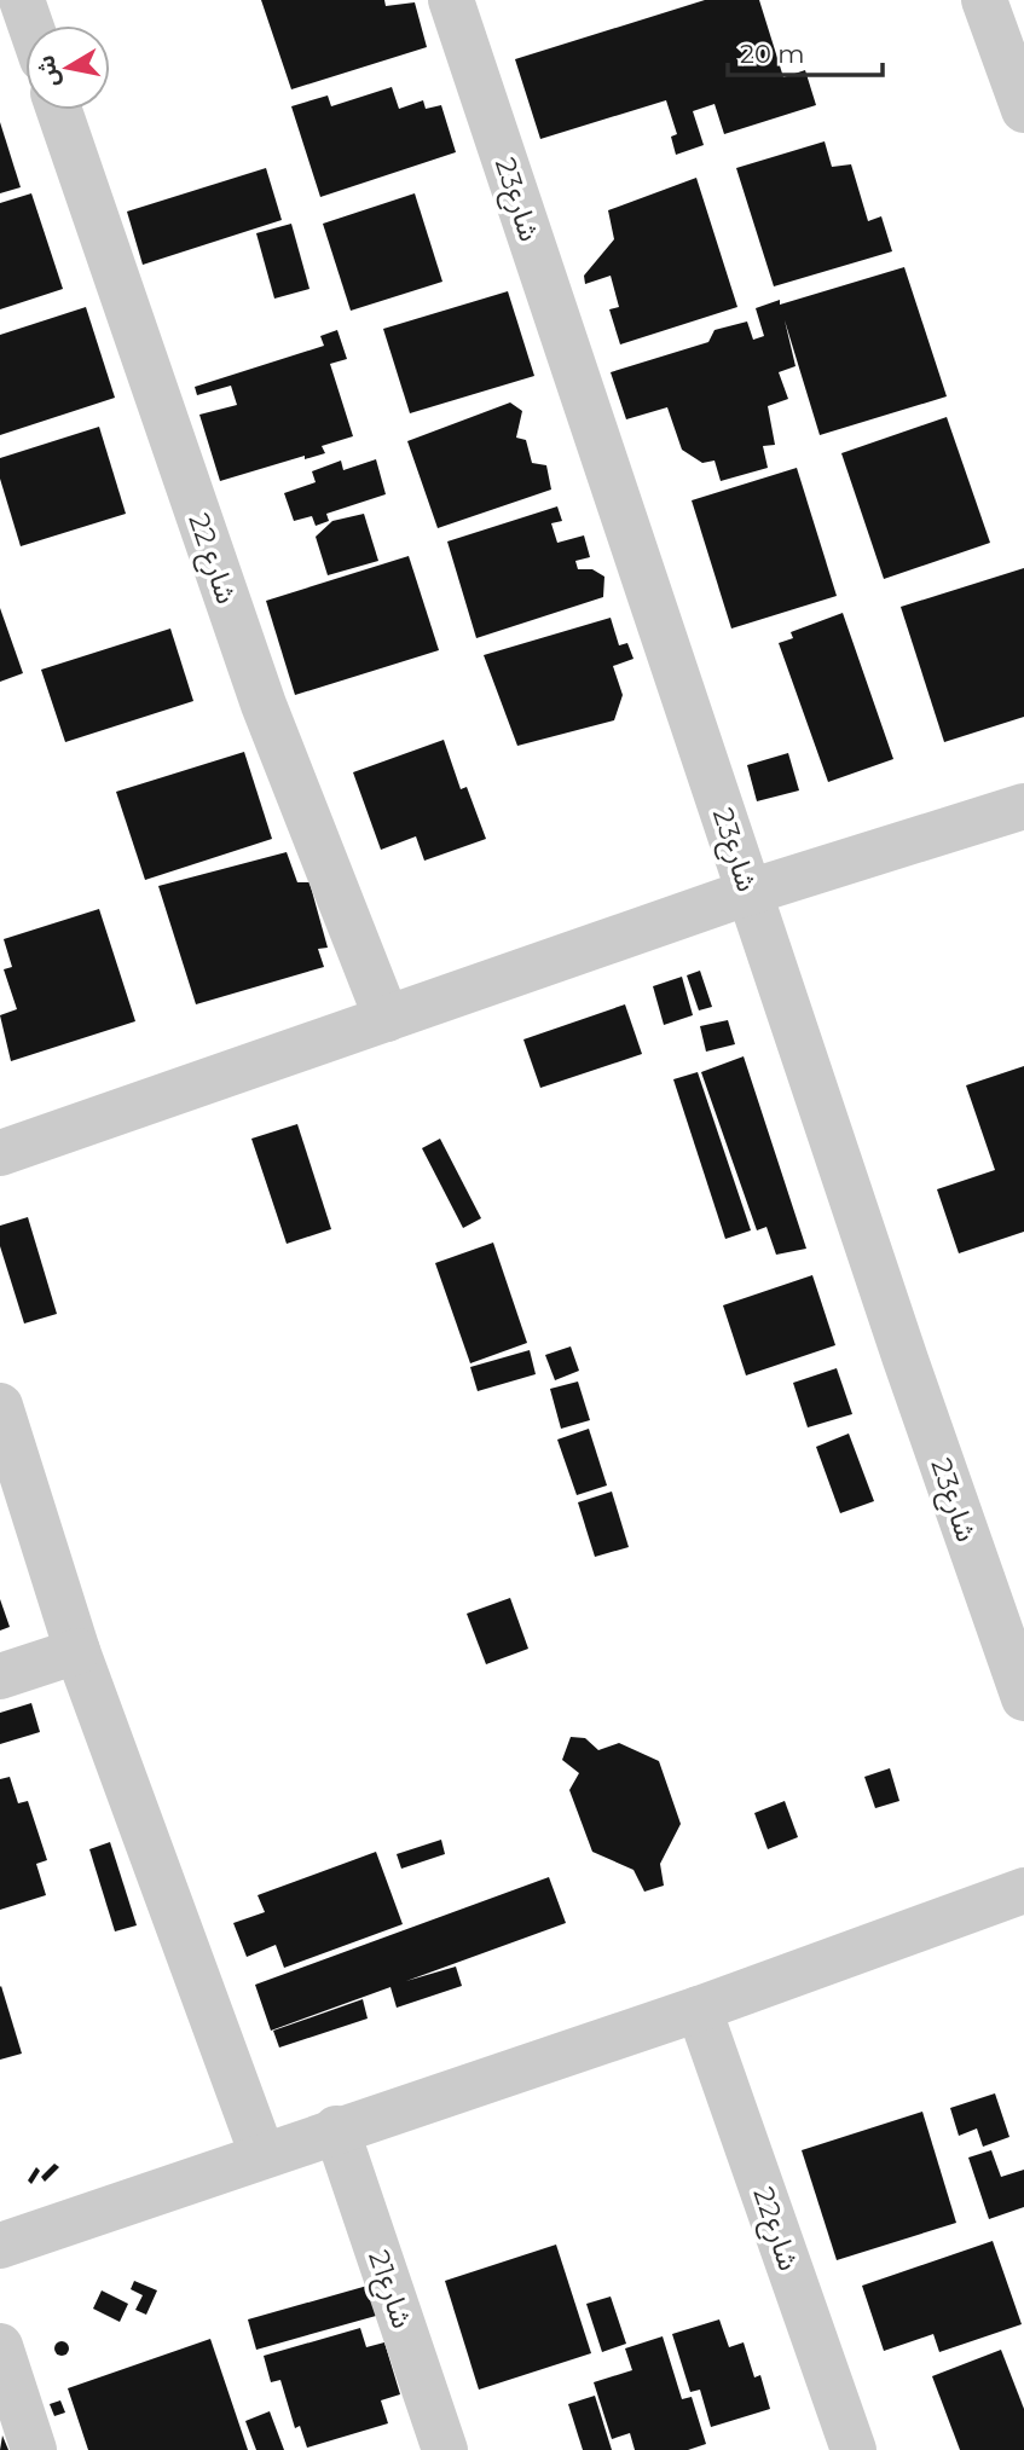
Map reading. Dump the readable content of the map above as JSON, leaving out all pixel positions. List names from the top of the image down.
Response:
{
  "streets": {
    "street": [
      "شارع23",
      "شارع 22",
      "شارع22",
      "شارع21"
    ]
  },
  "scale_bar": "20 m",
  "north": "left"
}
